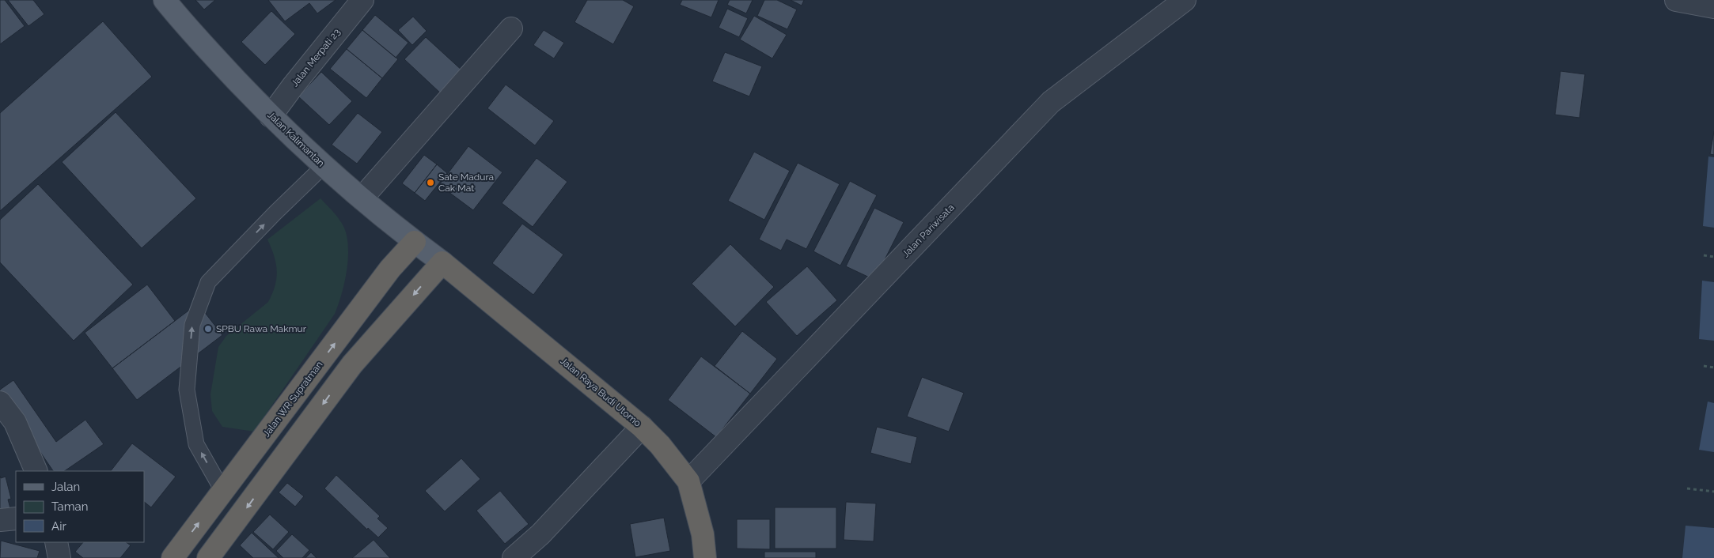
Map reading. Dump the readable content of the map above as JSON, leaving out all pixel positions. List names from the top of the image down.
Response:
{
  "streets": {
    "highway": ["Jalan Raya Budi Utomo", "Jalan WR Supratman"],
    "main road": ["Jalan Kalimantan"],
    "street": ["Jalan Merpati 23", "Jalan Pariwisata"]
  },
  "crossings": [
    ["Jalan Merpati 23", "Jalan Kalimantan"],
    ["Jalan Kalimantan", "Jalan Raya Budi Utomo"],
    ["Jalan Kalimantan", "Jalan WR Supratman"],
    ["Jalan Pariwisata", "Jalan Raya Budi Utomo"]
  ],
  "places": ["Sate Madura Cak Mat", "SPBU Rawa Makmur"],
  "legend": ["Jalan", "Taman", "Air"]
}
